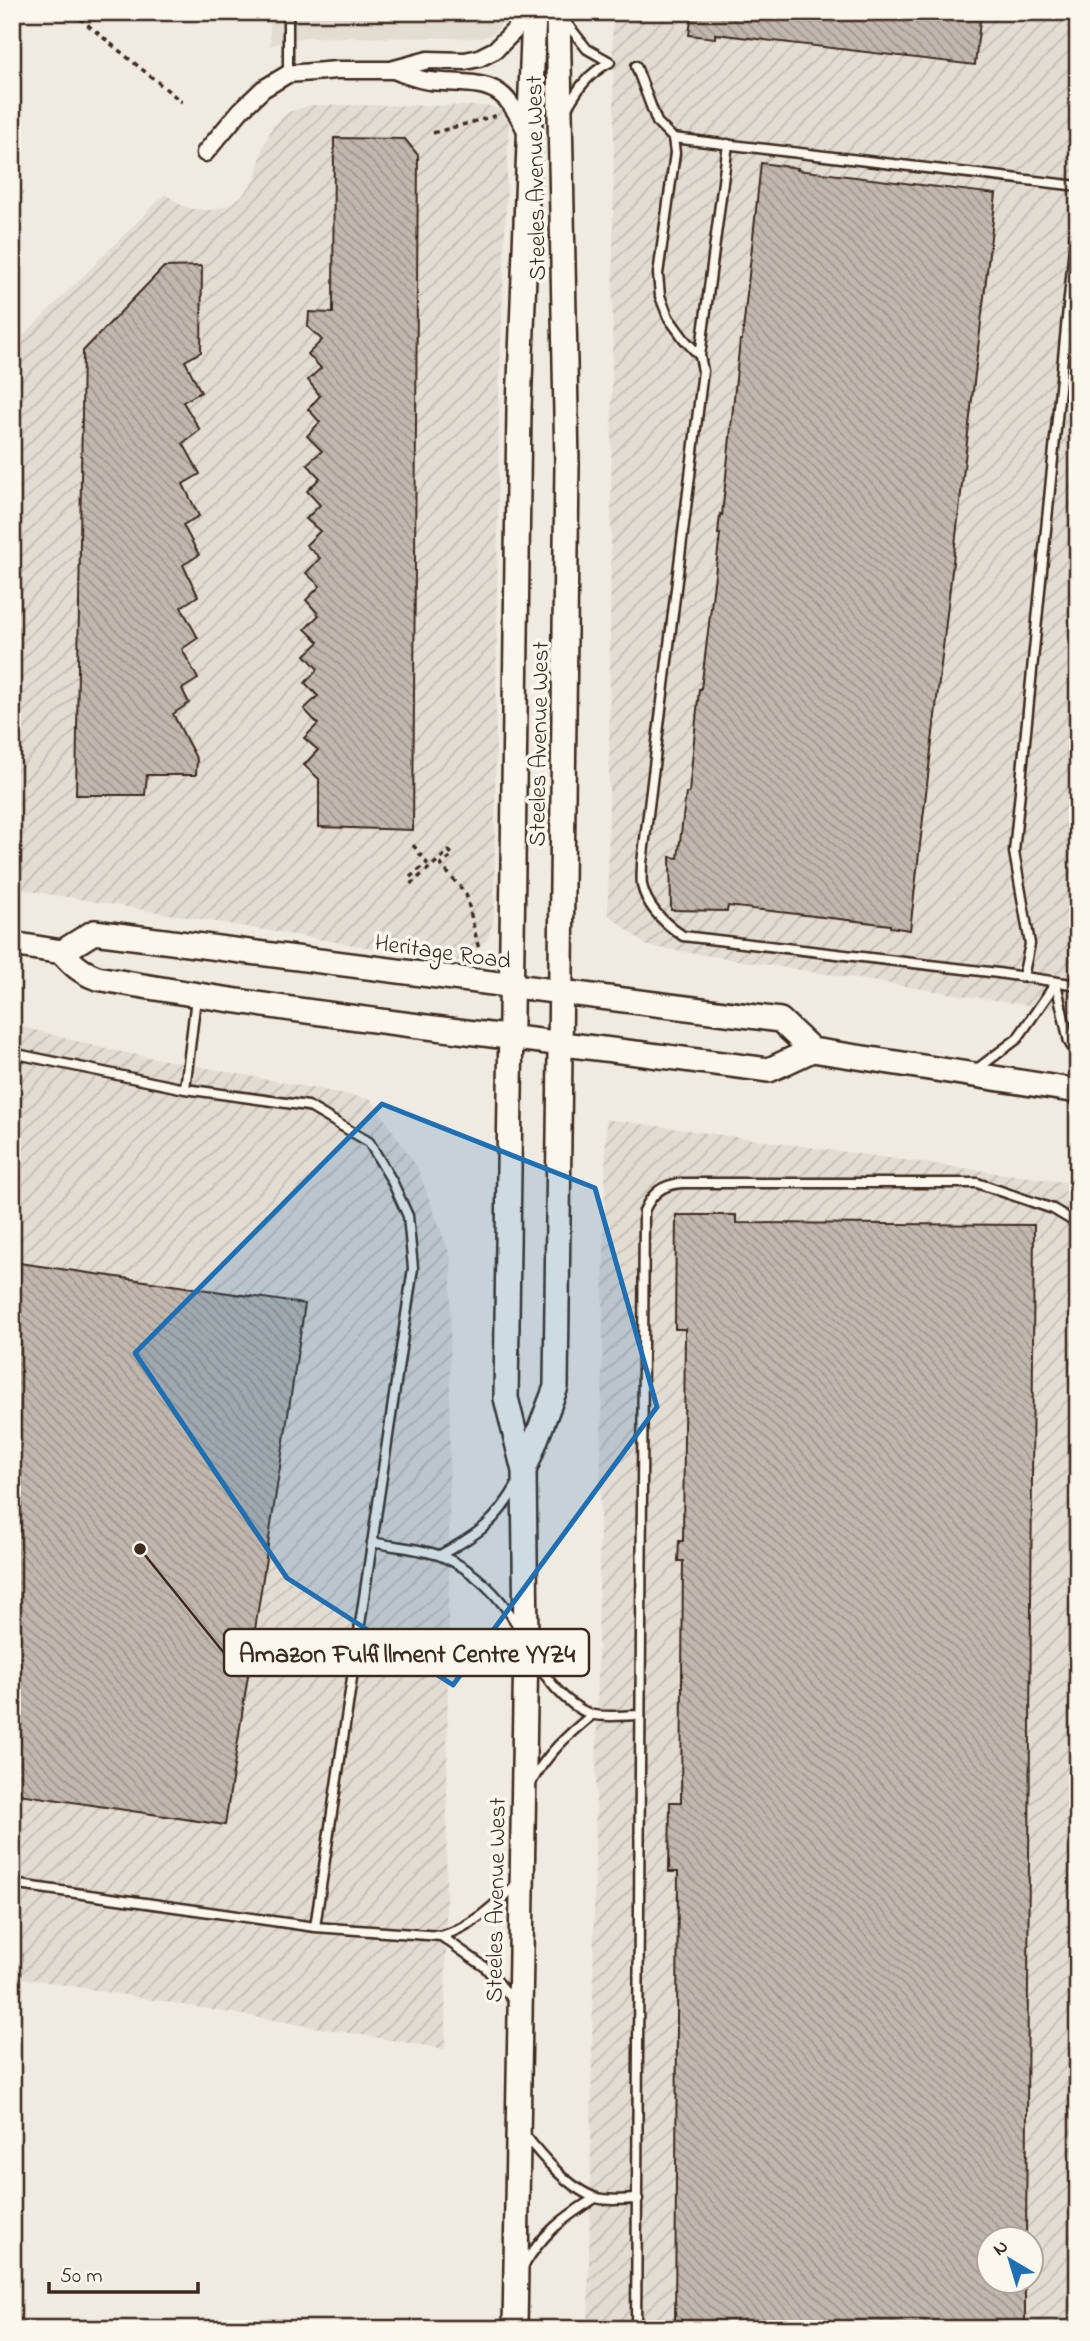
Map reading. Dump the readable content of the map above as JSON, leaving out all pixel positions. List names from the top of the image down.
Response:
{
  "streets": {
    "main road": ["Steeles Avenue West", "Heritage Road"]
  },
  "crossings": [
    ["Steeles Avenue West", "Heritage Road"]
  ],
  "places": ["Amazon Fulfillment Centre YYZ4"],
  "scale_bar": "50 m",
  "north": "top left"
}
